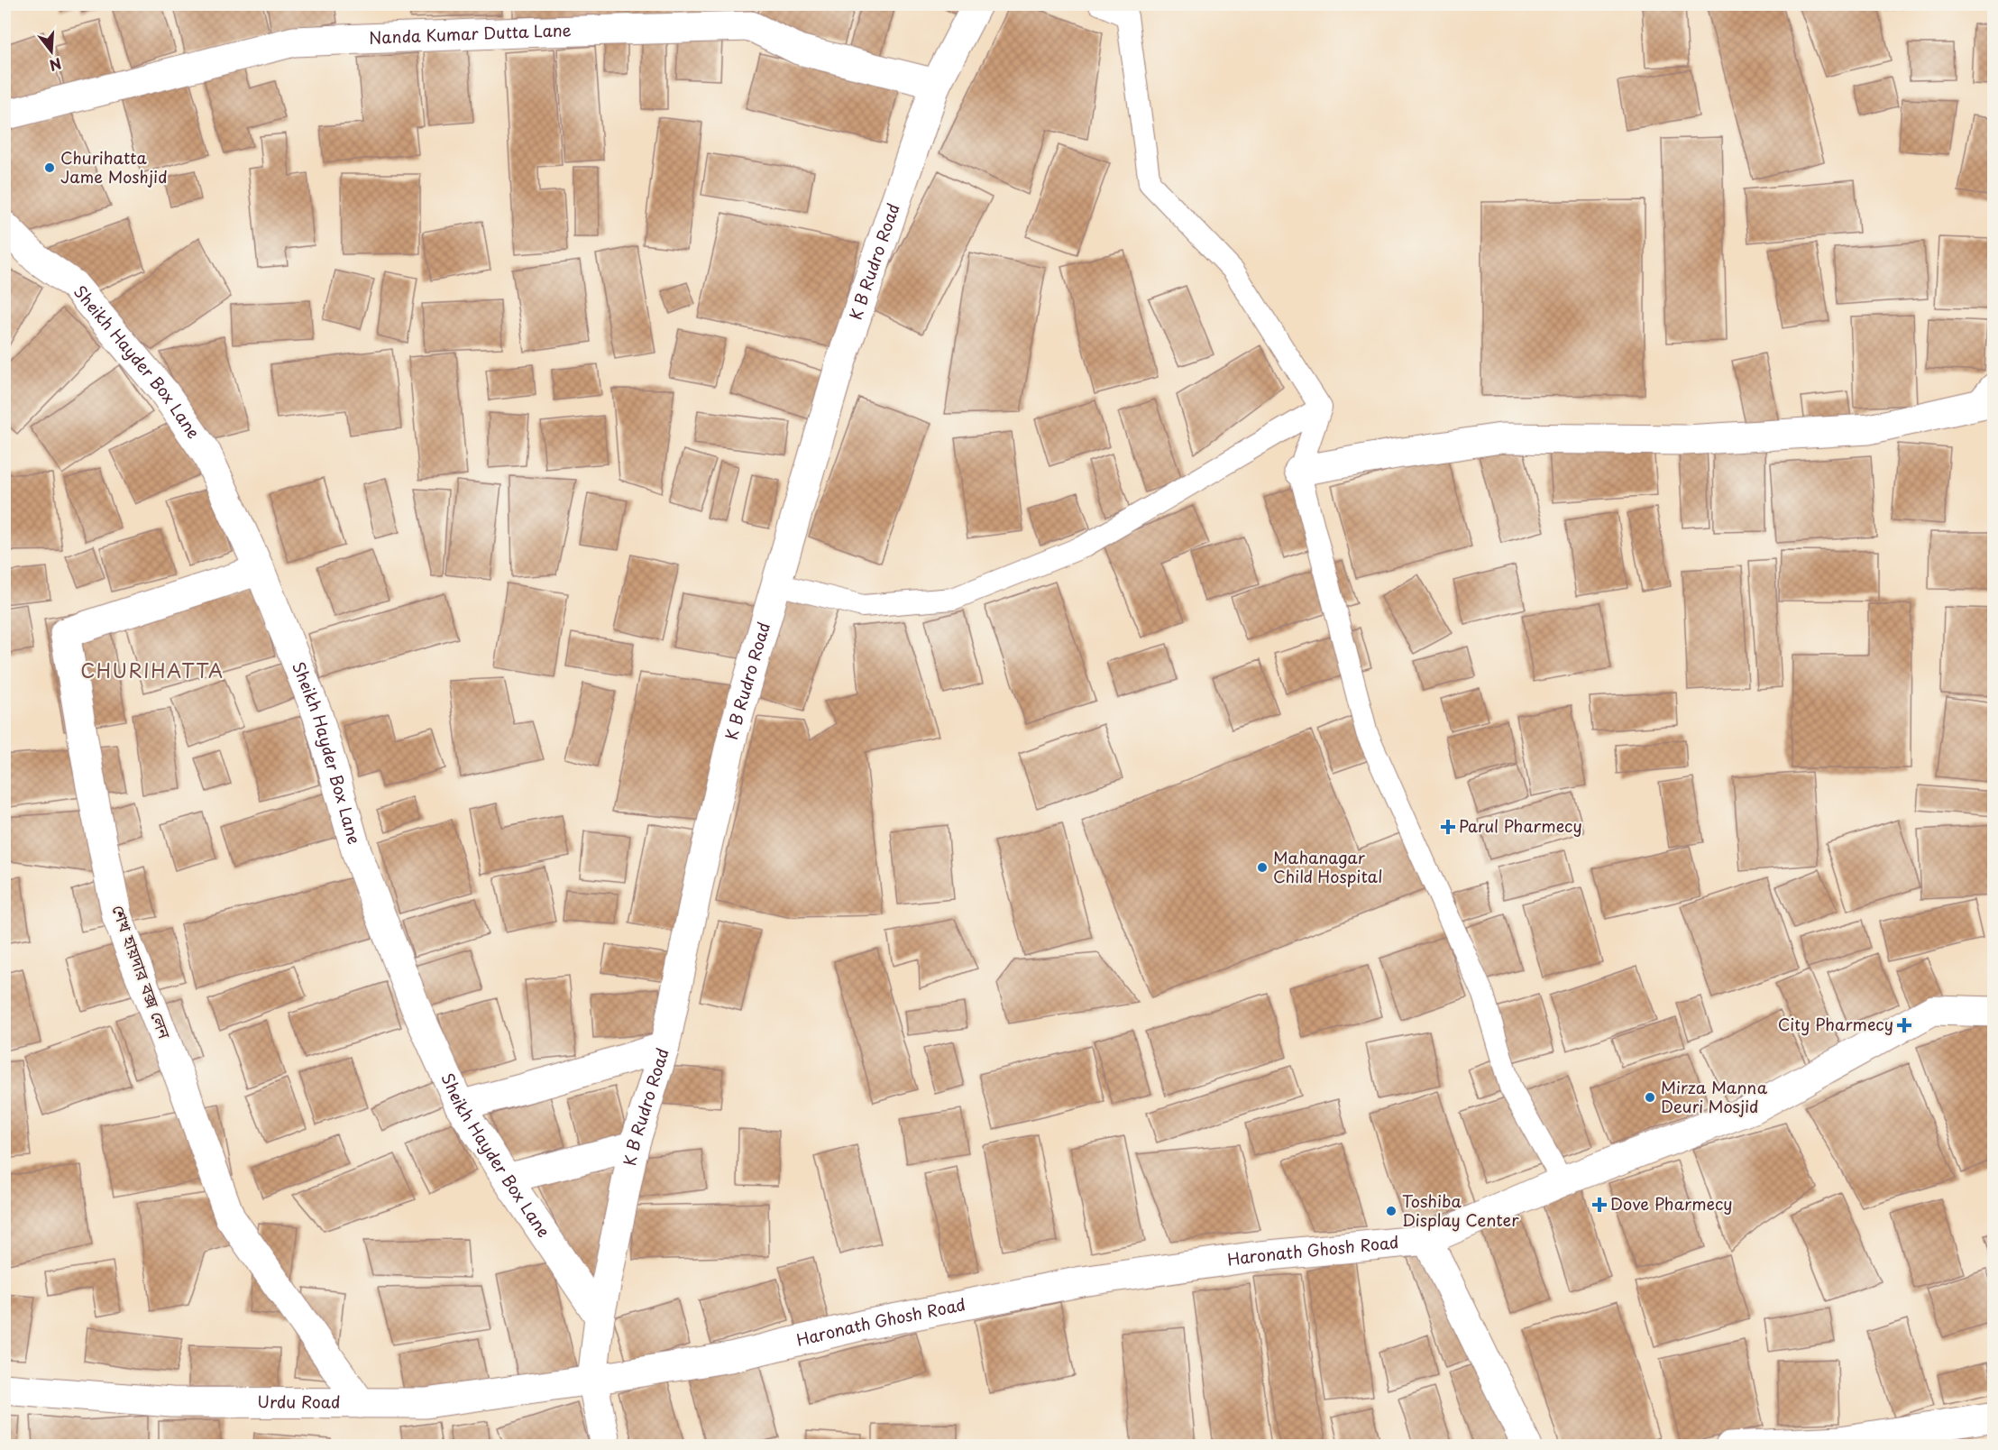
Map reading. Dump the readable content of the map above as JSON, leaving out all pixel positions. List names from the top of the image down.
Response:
{
  "streets": {
    "street": [
      "Nanda Kumar Dutta Lane",
      "K B Rudro Road",
      "Sheikh Hayder Box Lane",
      "শেখ হায়দার বক্স লেন",
      "Haronath Ghosh Road",
      "Urdu Road"
    ]
  },
  "crossings": [
    ["Nanda Kumar Dutta Lane", "K B Rudro Road"],
    ["K B Rudro Road", "Sheikh Hayder Box Lane"],
    ["K B Rudro Road", "Haronath Ghosh Road"],
    ["K B Rudro Road", "Urdu Road"],
    ["Sheikh Hayder Box Lane", "শেখ হায়দার বক্স লেন"],
    ["শেখ হায়দার বক্স লেন", "Urdu Road"],
    ["Haronath Ghosh Road", "Urdu Road"]
  ],
  "districts": ["CHURIHATTA"],
  "places": {
    "other": [
      "Churihatta Jame Moshjid",
      "Mahanagar Child Hospital",
      "Mirza Manna Deuri Mosjid",
      "Toshiba Display Center"
    ],
    "health": ["Parul Pharmecy", "City Pharmecy", "Dove Pharmecy"]
  },
  "north": "bottom"
}
